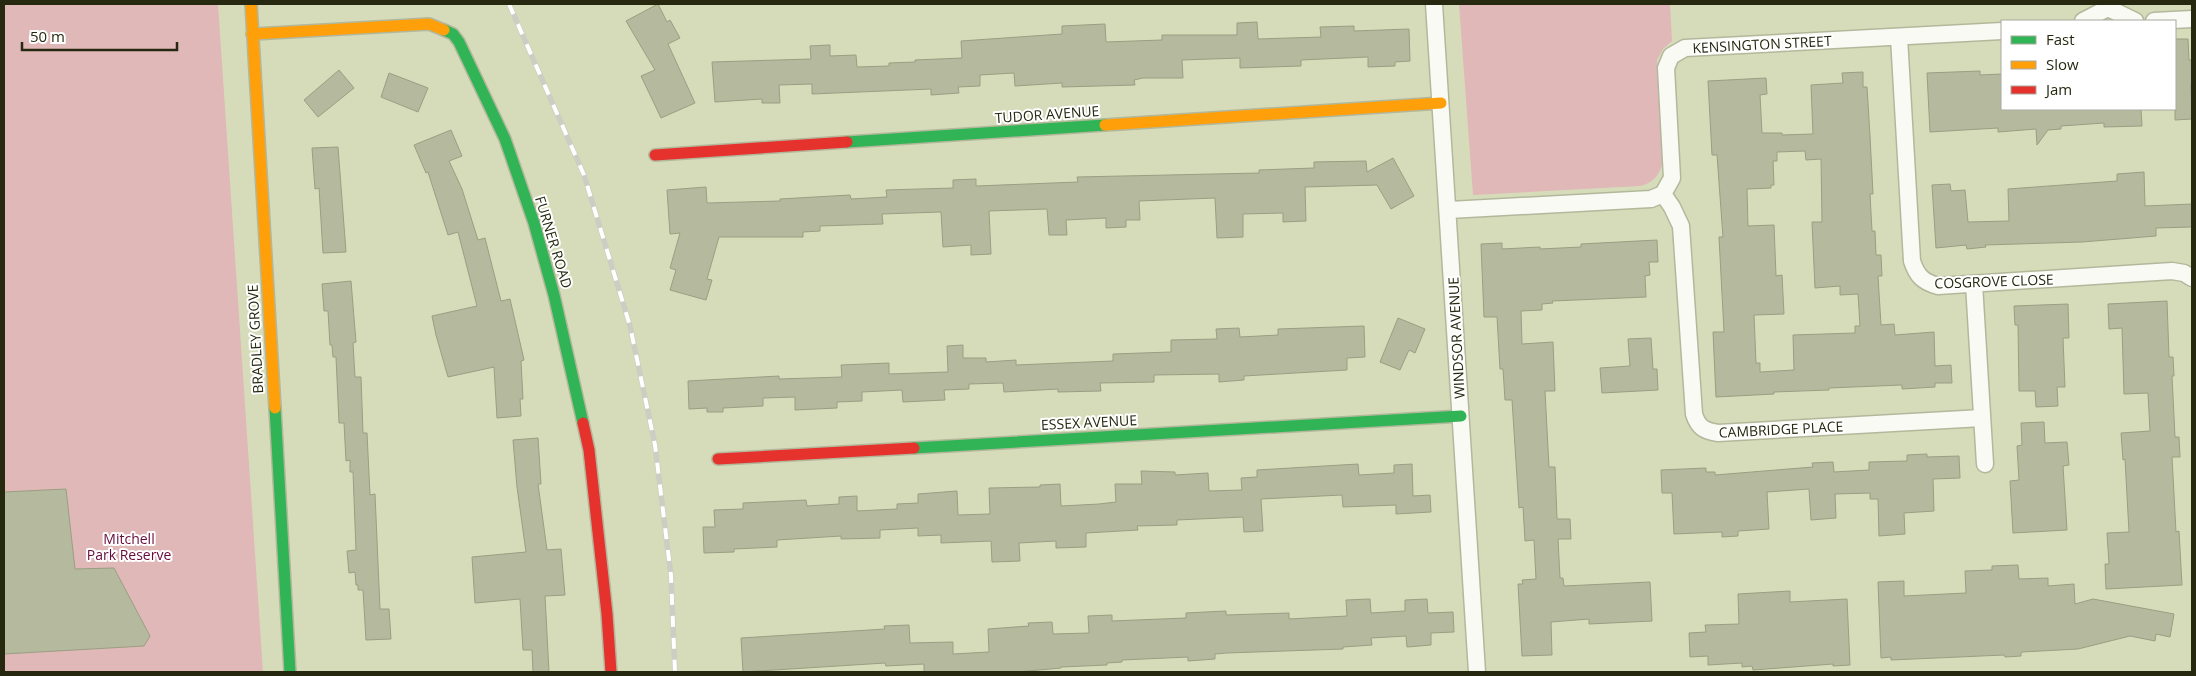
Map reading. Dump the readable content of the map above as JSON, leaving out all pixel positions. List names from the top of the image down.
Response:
{
  "streets": {
    "street": [
      "KENSINGTON STREET",
      "TUDOR AVENUE",
      "FURNER ROAD",
      "COSGROVE CLOSE",
      "WINDSOR AVENUE",
      "BRADLEY GROVE",
      "ESSEX AVENUE",
      "CAMBRIDGE PLACE"
    ]
  },
  "crossings": [
    ["KENSINGTON STREET", "COSGROVE CLOSE"],
    ["KENSINGTON STREET", "CAMBRIDGE PLACE"],
    ["TUDOR AVENUE", "WINDSOR AVENUE"],
    ["FURNER ROAD", "BRADLEY GROVE"],
    ["WINDSOR AVENUE", "ESSEX AVENUE"]
  ],
  "parks": ["Mitchell Park Reserve"],
  "legend": ["Fast", "Slow", "Jam"],
  "scale_bar": "50 m"
}
